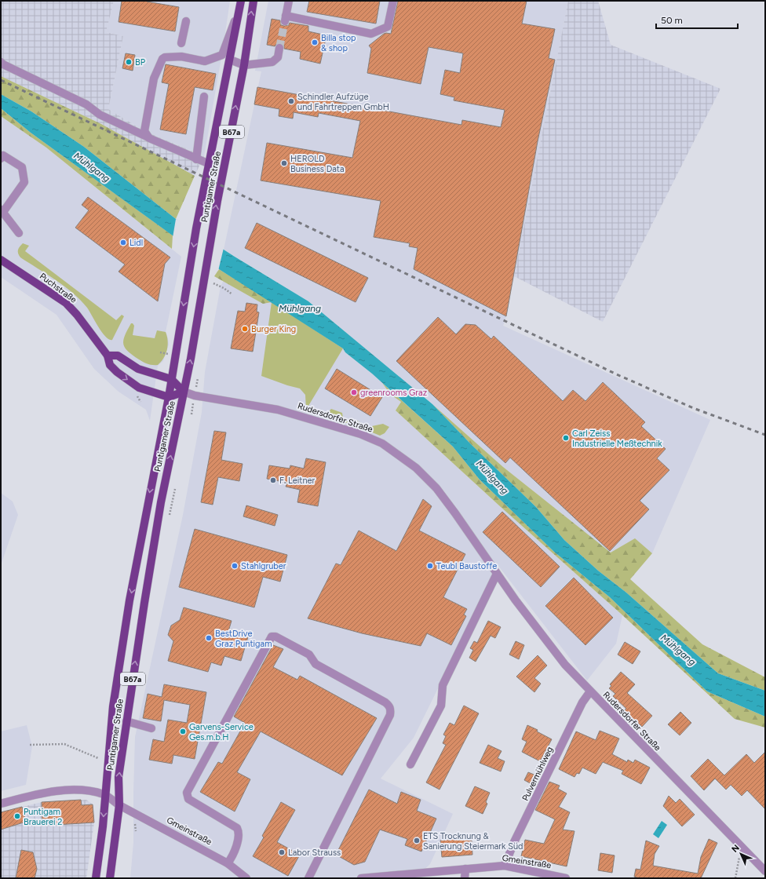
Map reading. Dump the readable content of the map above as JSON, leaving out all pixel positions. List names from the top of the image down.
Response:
{
  "streets": {
    "main road": ["B67a", "Puntigamer Straße", "Puchstraße"],
    "street": ["Rudersdorfer Straße", "Pulvermühlweg", "Gmeinstraße"]
  },
  "crossings": [
    ["Puntigamer Straße", "Puchstraße"],
    ["Puntigamer Straße", "Rudersdorfer Straße"],
    ["Puntigamer Straße", "Gmeinstraße"],
    ["Rudersdorfer Straße", "Pulvermühlweg"],
    ["Pulvermühlweg", "Gmeinstraße"]
  ],
  "water": ["Mühlgang"],
  "places": [
    "Billa stop & shop",
    "BP",
    "Schindler Aufzüge und Fahrtreppen GmbH",
    "HEROLD Business Data",
    "Lidl",
    "Burger King",
    "greenrooms Graz",
    "Carl Zeiss Industrielle Meßtechnik",
    "F. Leitner",
    "Stahlgruber",
    "Teubl Baustoffe",
    "BestDrive Graz Puntigam",
    "Garvens-Service Ges.m.b.H",
    "Puntigam Brauerei 2",
    "ETS Trocknung & Sanierung Steiermark Süd",
    "Labor Strauss"
  ],
  "scale_bar": "50 m",
  "north": "top left"
}
